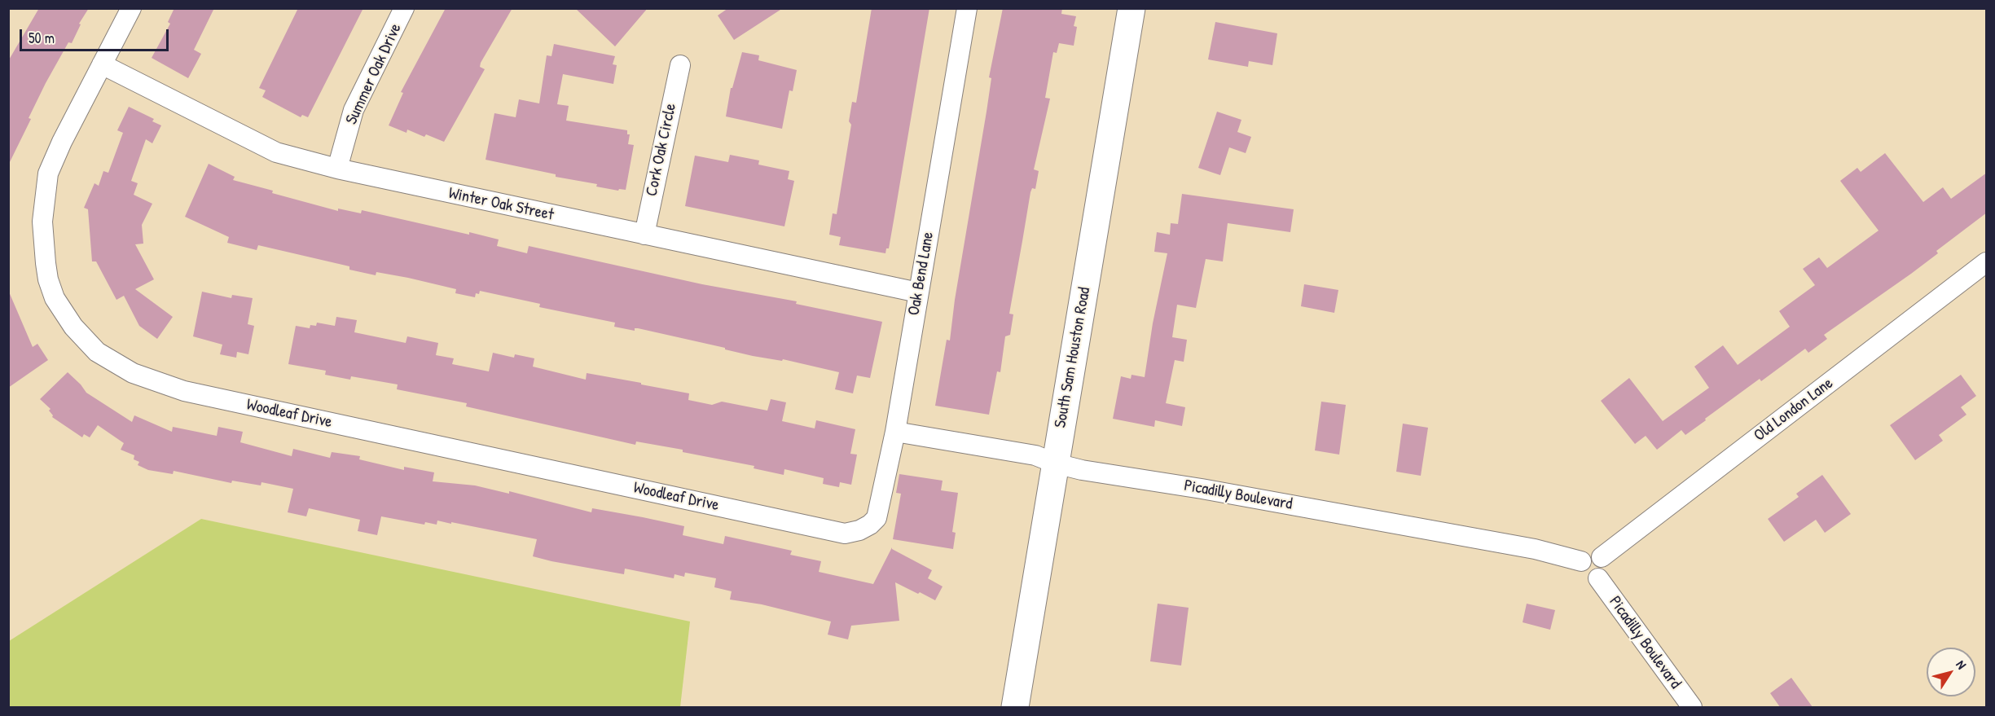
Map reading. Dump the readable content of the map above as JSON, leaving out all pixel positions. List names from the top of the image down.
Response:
{
  "streets": {
    "street": [
      "Summer Oak Drive",
      "Cork Oak Circle",
      "Winter Oak Street",
      "Oak Bend Lane",
      "South Sam Houston Road",
      "Old London Lane",
      "Woodleaf Drive",
      "Picadilly Boulevard"
    ]
  },
  "crossings": [
    ["Summer Oak Drive", "Winter Oak Street"],
    ["Cork Oak Circle", "Winter Oak Street"],
    ["Winter Oak Street", "Oak Bend Lane"],
    ["Winter Oak Street", "Woodleaf Drive"],
    ["Oak Bend Lane", "Woodleaf Drive"],
    ["Oak Bend Lane", "Picadilly Boulevard"],
    ["South Sam Houston Road", "Picadilly Boulevard"],
    ["Old London Lane", "Picadilly Boulevard"]
  ],
  "scale_bar": "50 m",
  "north": "top right"
}
